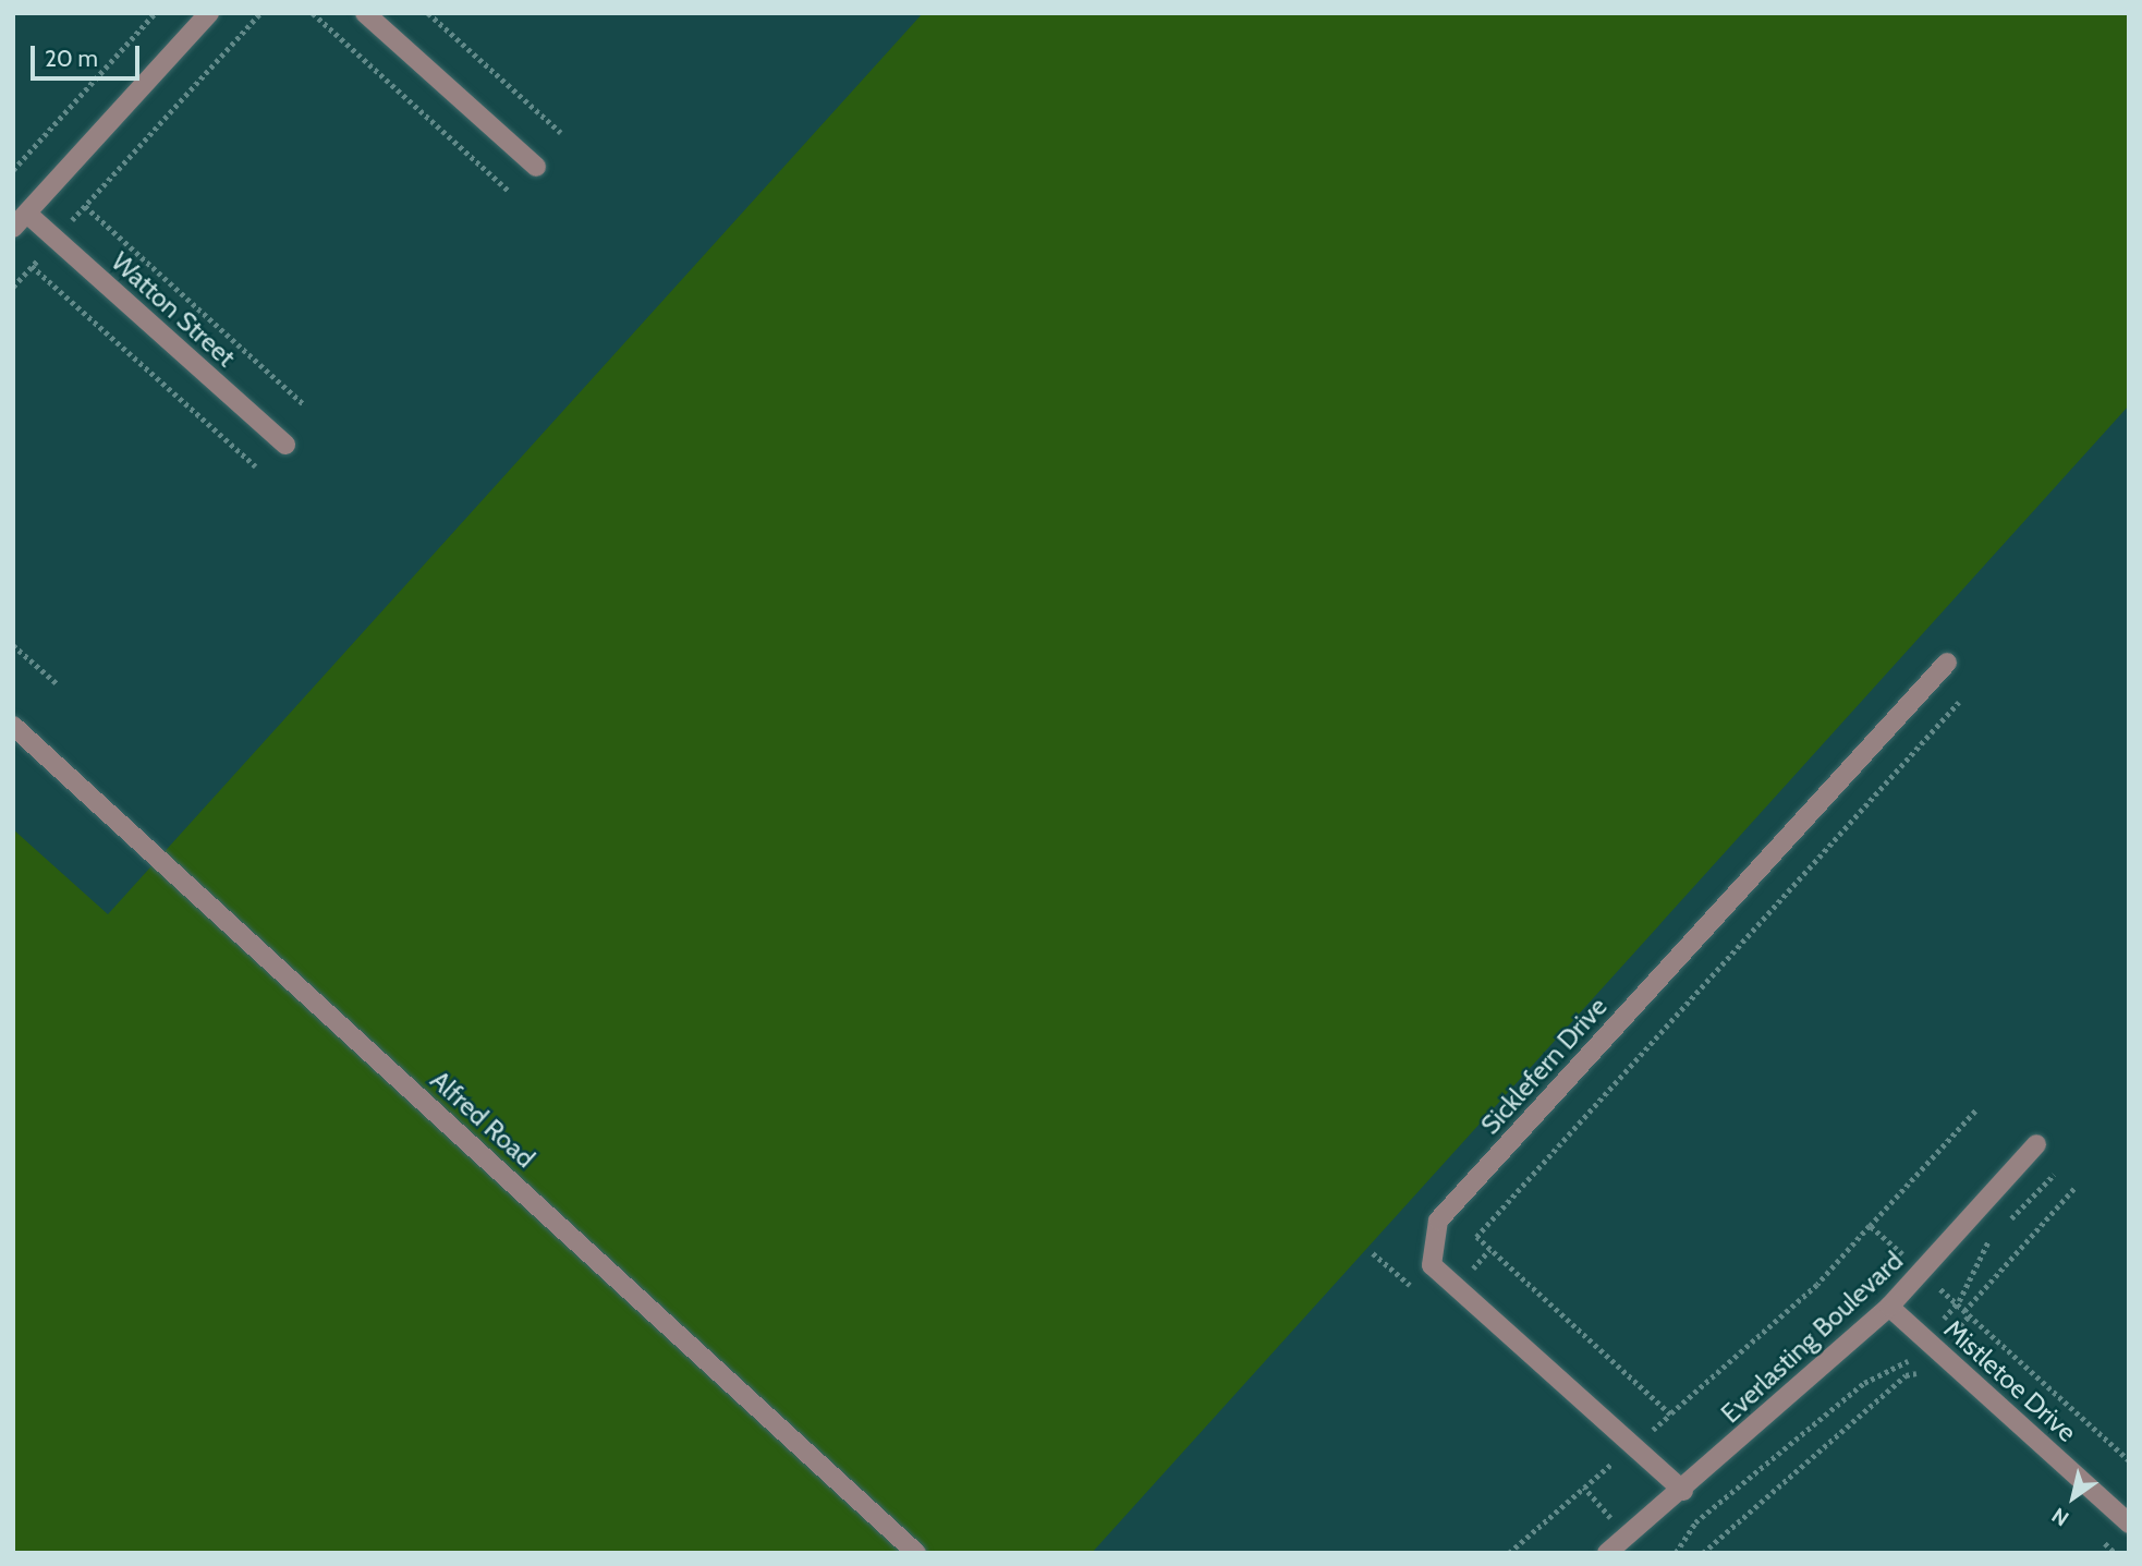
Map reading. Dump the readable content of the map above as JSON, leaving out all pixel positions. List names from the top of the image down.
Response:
{
  "streets": {
    "street": [
      "Watton Street",
      "Sicklefern Drive",
      "Alfred Road",
      "Everlasting Boulevard",
      "Mistletoe Drive"
    ]
  },
  "crossings": [
    ["Sicklefern Drive", "Everlasting Boulevard"],
    ["Everlasting Boulevard", "Mistletoe Drive"]
  ],
  "scale_bar": "20 m",
  "north": "bottom left"
}
